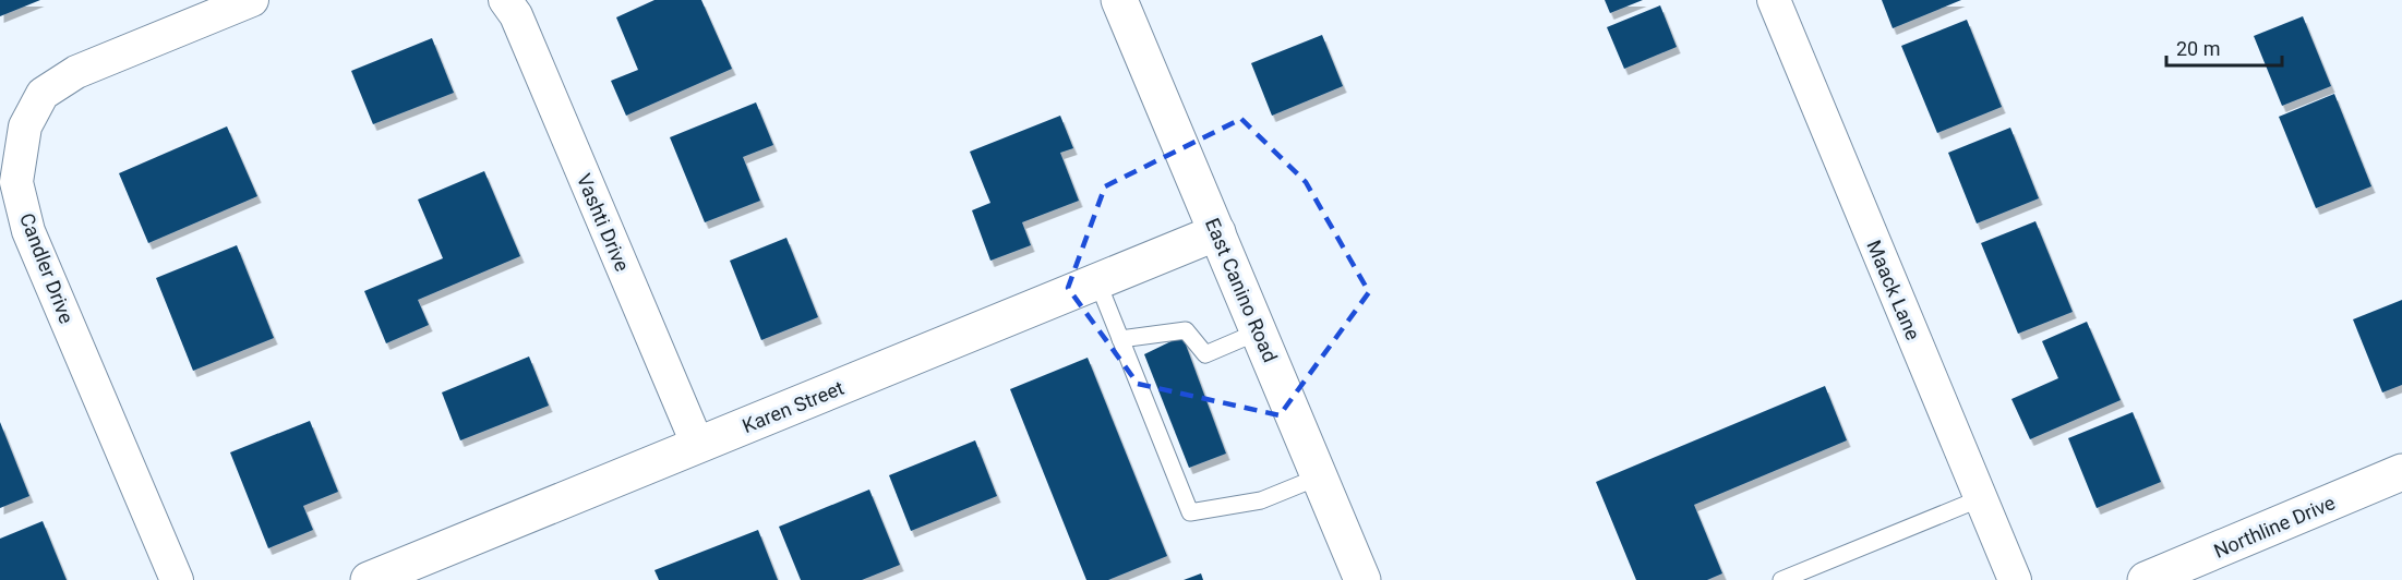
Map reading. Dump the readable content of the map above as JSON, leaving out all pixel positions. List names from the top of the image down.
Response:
{
  "streets": {
    "street": [
      "Vashti Drive",
      "Candler Drive",
      "East Canino Road",
      "Maack Lane",
      "Karen Street",
      "Northline Drive"
    ]
  },
  "crossings": [
    ["Vashti Drive", "Karen Street"],
    ["East Canino Road", "Karen Street"]
  ],
  "scale_bar": "20 m"
}
